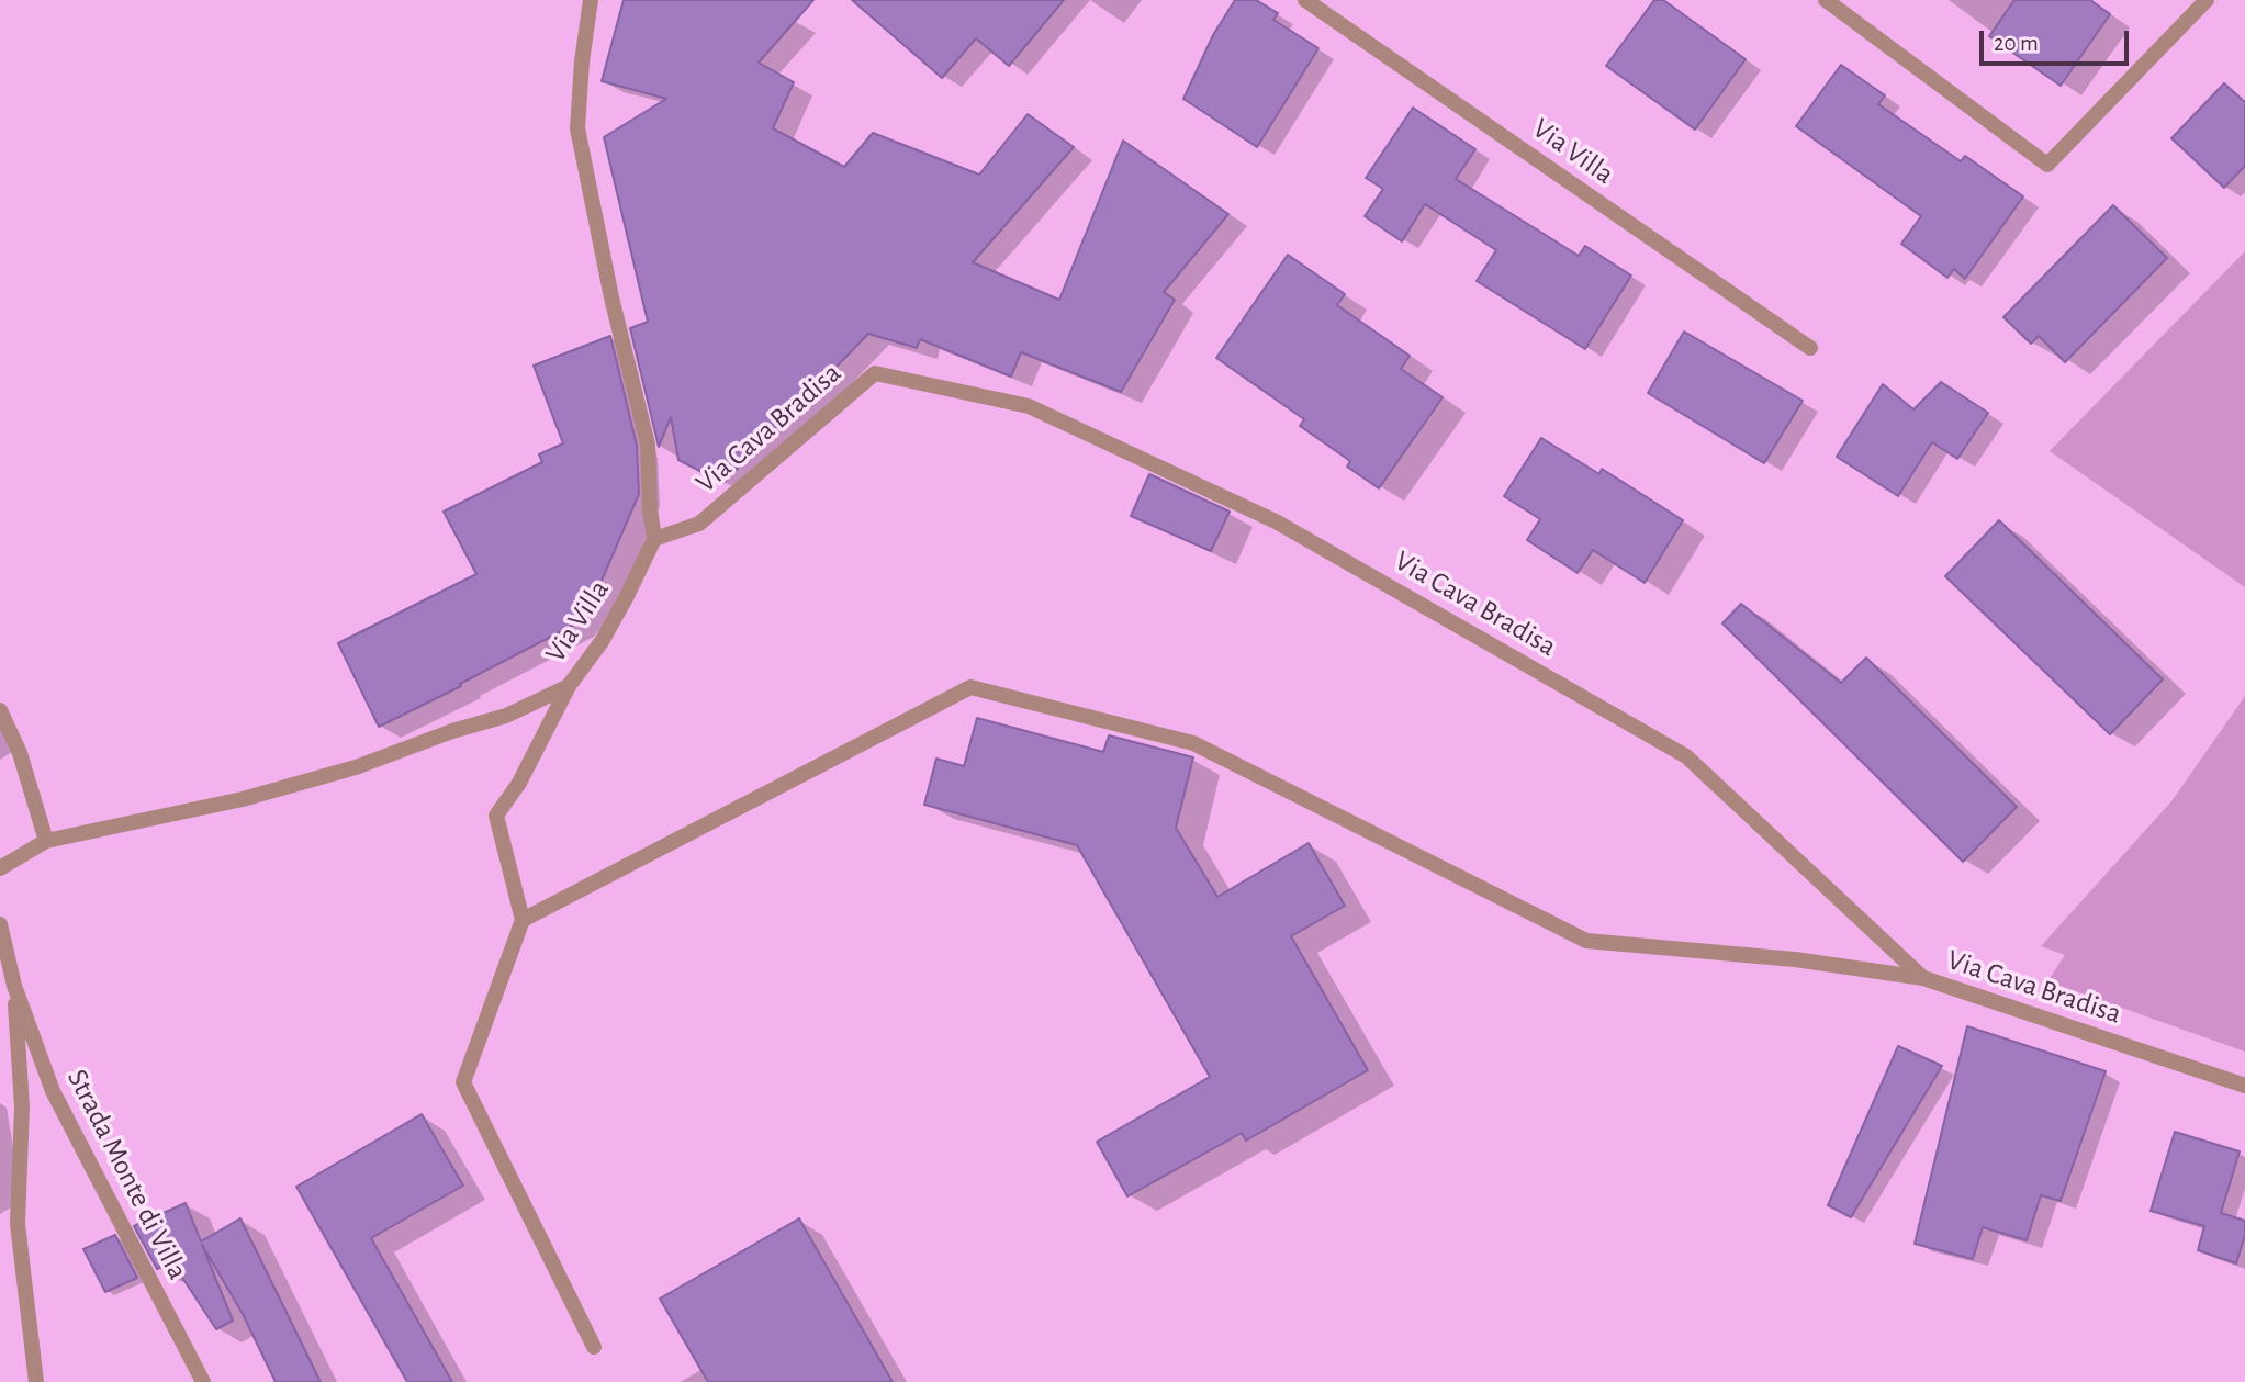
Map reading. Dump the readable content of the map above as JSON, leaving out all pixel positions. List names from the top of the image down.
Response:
{
  "streets": {
    "street": ["Via Villa", "Via Cava Bradisa", "Strada Monte di Villa"]
  },
  "crossings": [
    ["Via Villa", "Via Cava Bradisa"]
  ],
  "scale_bar": "20 m"
}
